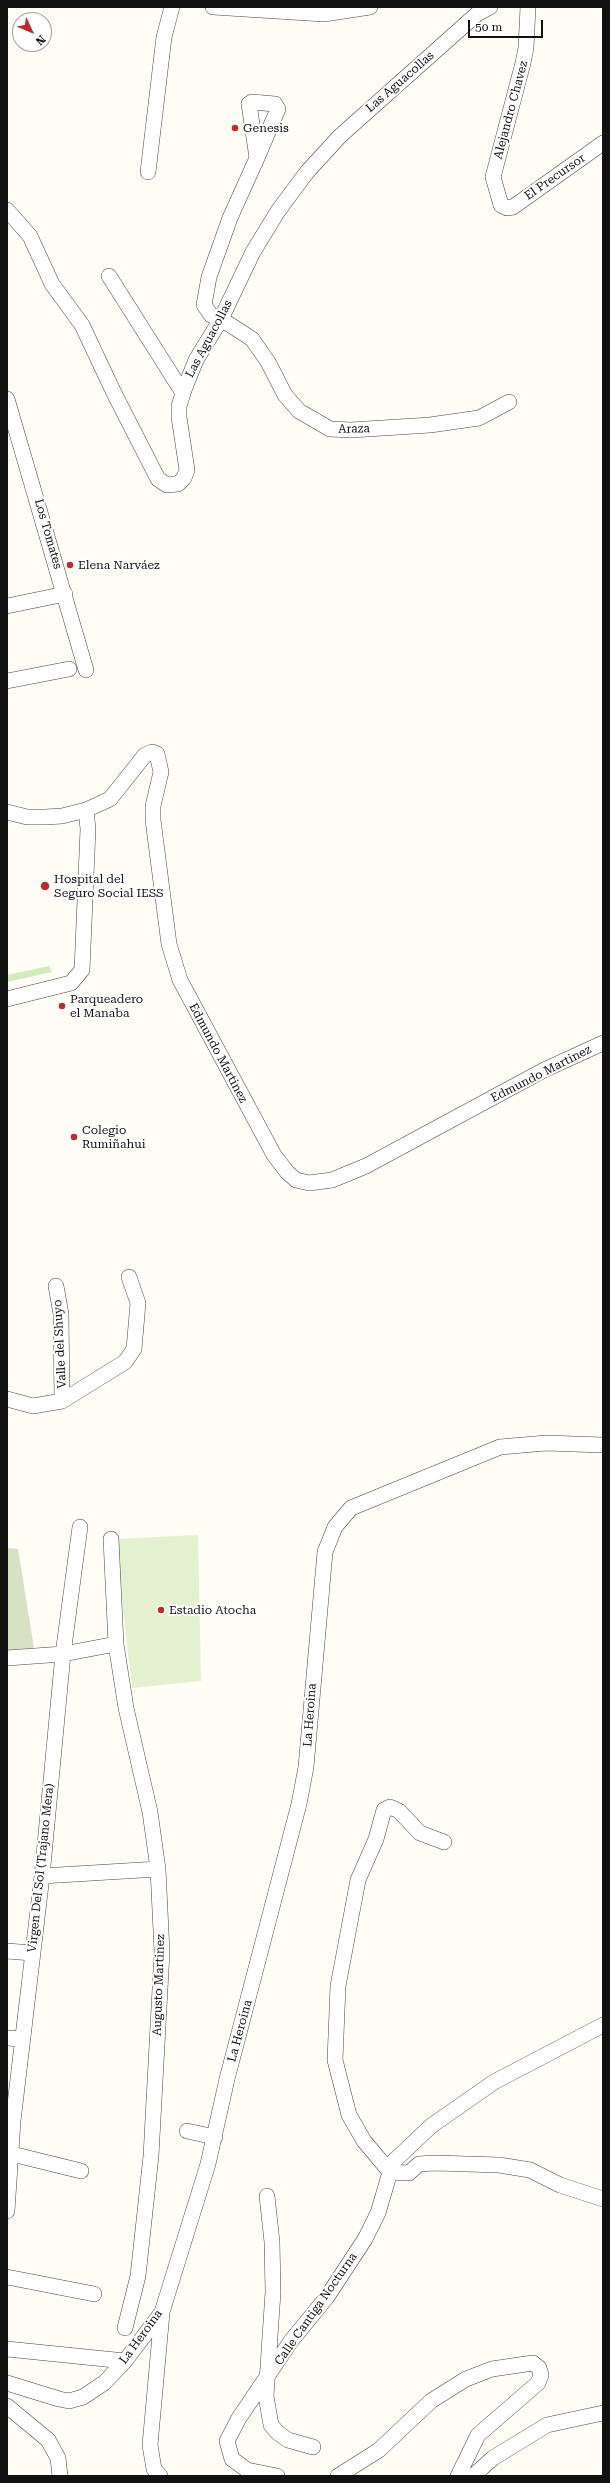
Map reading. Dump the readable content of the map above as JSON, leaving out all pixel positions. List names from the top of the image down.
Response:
{
  "streets": {
    "street": [
      "Las Aguacollas",
      "Alejandro Chavez",
      "El Precursor",
      "Araza",
      "Los Tomates",
      "Edmundo Martinez",
      "Valle del Shuyo",
      "La Heroina",
      "Virgen Del Sol (Trajano Mera)",
      "Augusto Martinez",
      "Calle Cantiga Nocturna"
    ]
  },
  "crossings": [
    ["Las Aguacollas", "Araza"],
    ["Alejandro Chavez", "El Precursor"]
  ],
  "places": [
    "Genesis",
    "Elena Narváez",
    "Hospital del Seguro Social IESS",
    "Parqueadero el Manaba",
    "Colegio Rumiñahui",
    "Estadio Atocha"
  ],
  "scale_bar": "50 m",
  "north": "bottom right"
}
